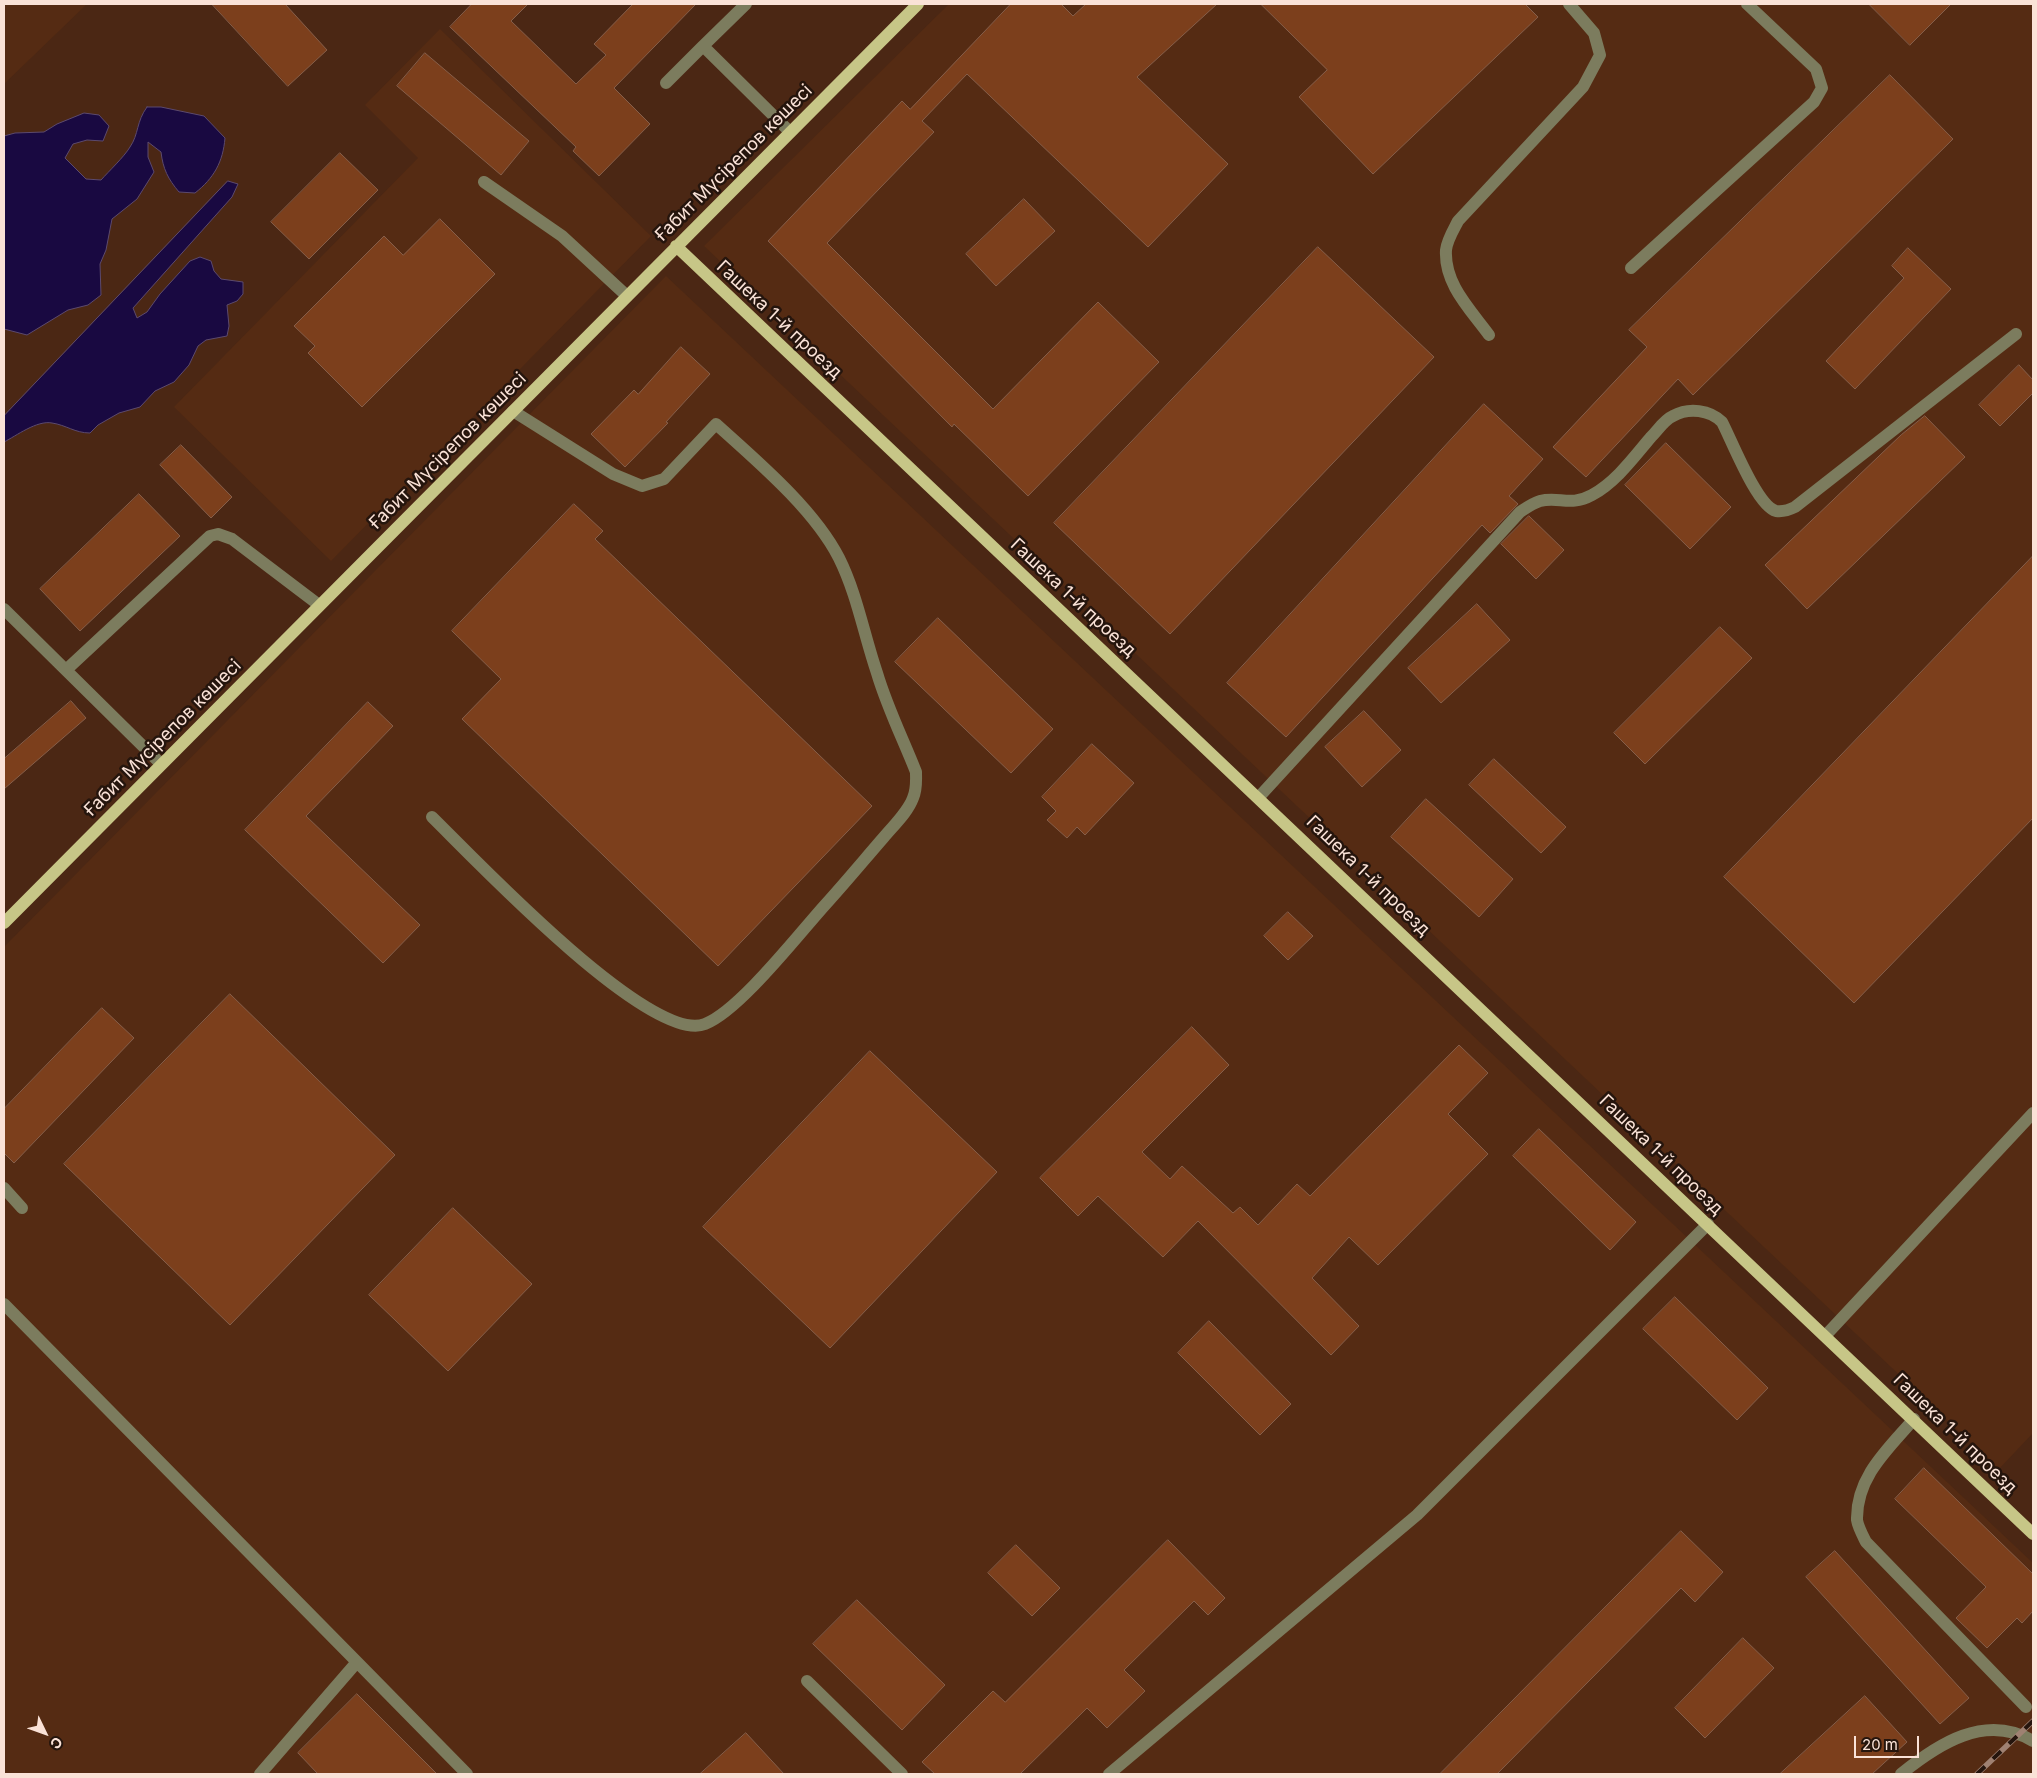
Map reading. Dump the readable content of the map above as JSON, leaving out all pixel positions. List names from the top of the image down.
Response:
{
  "streets": {
    "main road": ["Ғабит Мүсірепов көшесі", "Гашека 1-й проезд"]
  },
  "crossings": [
    ["Ғабит Мүсірепов көшесі", "Гашека 1-й проезд"]
  ],
  "scale_bar": "20 m",
  "north": "bottom right"
}
